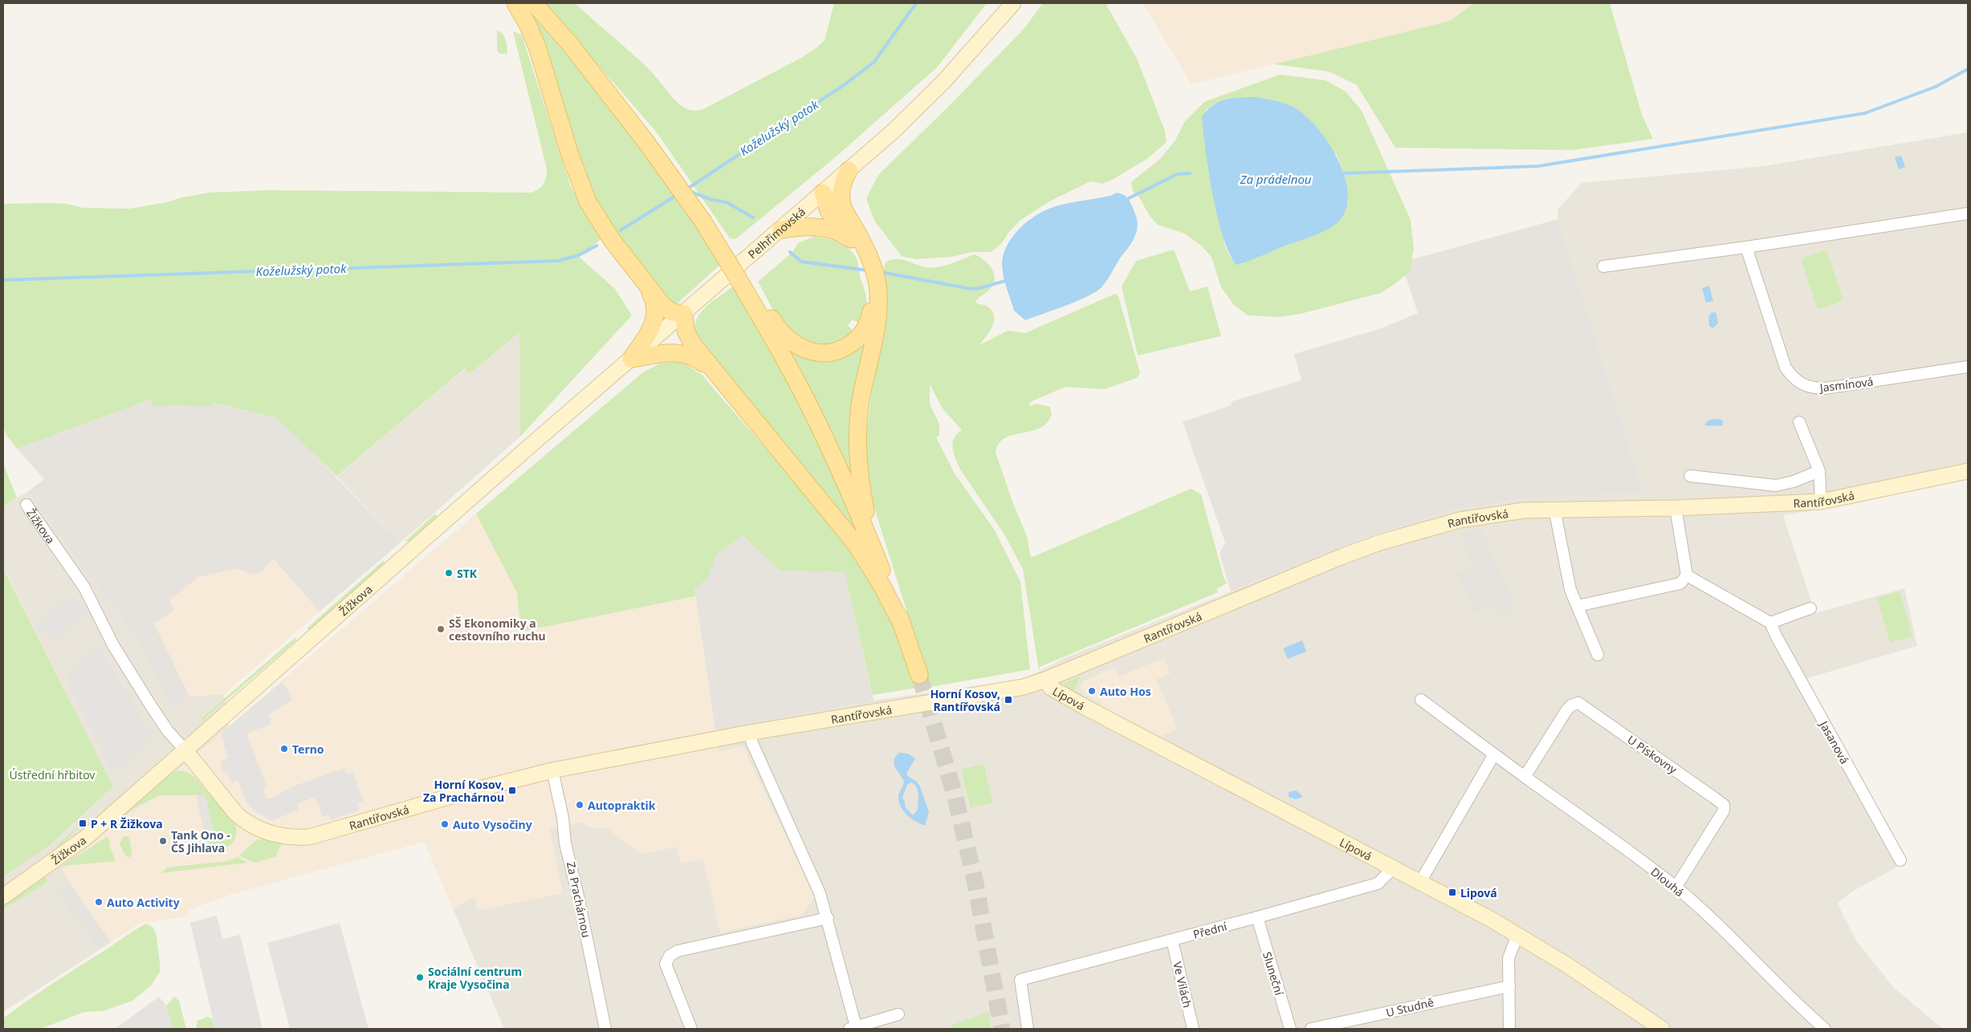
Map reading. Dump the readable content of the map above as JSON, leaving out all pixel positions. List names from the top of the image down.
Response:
{
  "streets": {
    "street": [
      "Pelhřimovská",
      "Jasmínová",
      "Rantířovská",
      "Žižkova",
      "Lípová",
      "Jasanová",
      "U Pískovny",
      "Dlouhá",
      "Za Prachárnou",
      "Přední",
      "Sluneční",
      "Ve Vilách",
      "U Studně"
    ]
  },
  "crossings": [
    ["Pelhřimovská", "Žižkova"],
    ["Rantířovská", "Žižkova"],
    ["Rantířovská", "Lípová"],
    ["Rantířovská", "Za Prachárnou"],
    ["Lípová", "Přední"],
    ["U Pískovny", "Dlouhá"],
    ["Přední", "Sluneční"],
    ["Přední", "Ve Vilách"]
  ],
  "water": ["Koželužský potok", "Za prádelnou"],
  "parks": ["Ústřední hřbitov"],
  "places": {
    "other": [
      "STK",
      "SŠ Ekonomiky a cestovního ruchu",
      "Auto Hos",
      "Terno",
      "Autopraktik",
      "Auto Vysočiny",
      "Tank Ono - ČS Jihlava",
      "Auto Activity",
      "Sociální centrum Kraje Vysočina"
    ],
    "transit": [
      "Horní Kosov, Rantířovská",
      "Horní Kosov, Za Prachárnou",
      "P + R Žižkova",
      "Lipová"
    ]
  }
}
